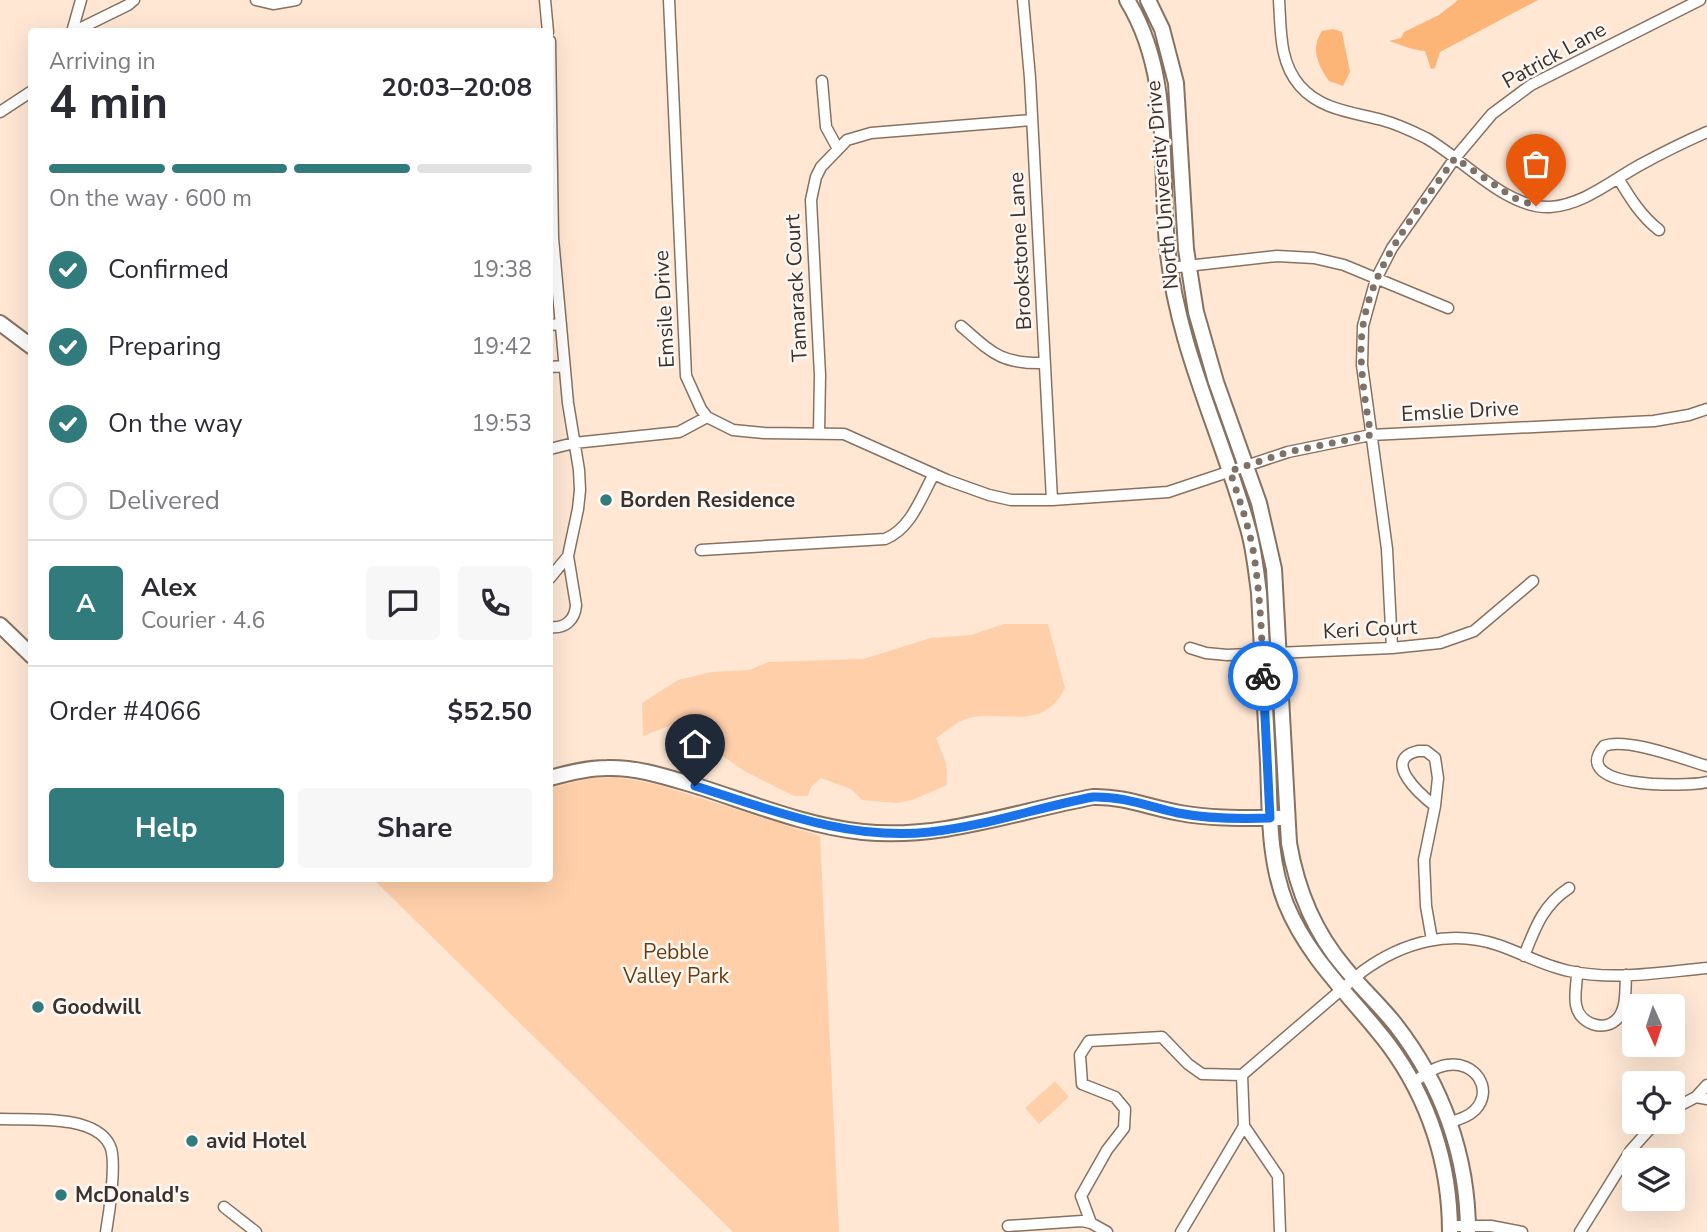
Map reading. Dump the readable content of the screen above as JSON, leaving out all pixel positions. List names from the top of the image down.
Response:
{
  "streets": {
    "street": [
      "Patrick Lane",
      "North University Drive",
      "Brookstone Lane",
      "Tamarack Court",
      "Emsile Drive",
      "Emslie Drive",
      "Keri Court"
    ]
  },
  "crossings": [
    ["Patrick Lane", "Emslie Drive"],
    ["Patrick Lane", "Keri Court"],
    ["North University Drive", "Emslie Drive"],
    ["North University Drive", "Keri Court"],
    ["Brookstone Lane", "Tamarack Court"],
    ["Brookstone Lane", "Emslie Drive"]
  ],
  "parks": ["Pebble Valley Park"],
  "places": [
    "Borden Residence",
    "Goodwill",
    "avid Hotel",
    "McDonald's"
  ],
  "north": "bottom",
  "page": {
    "heading": ["4 min", "Arriving in", "20:03–20:08"],
    "panel": [
      "Alex",
      "Courier · 4.6",
      "Order #4066",
      "$52.50"
    ],
    "bar": "On the way · 600 m",
    "list": [
      ["Confirmed", "19:38"],
      ["Preparing", "19:42"],
      ["On the way", "19:53"],
      "Delivered"
    ],
    "round": "A",
    "buttons": ["Help", "Share"]
  }
}
